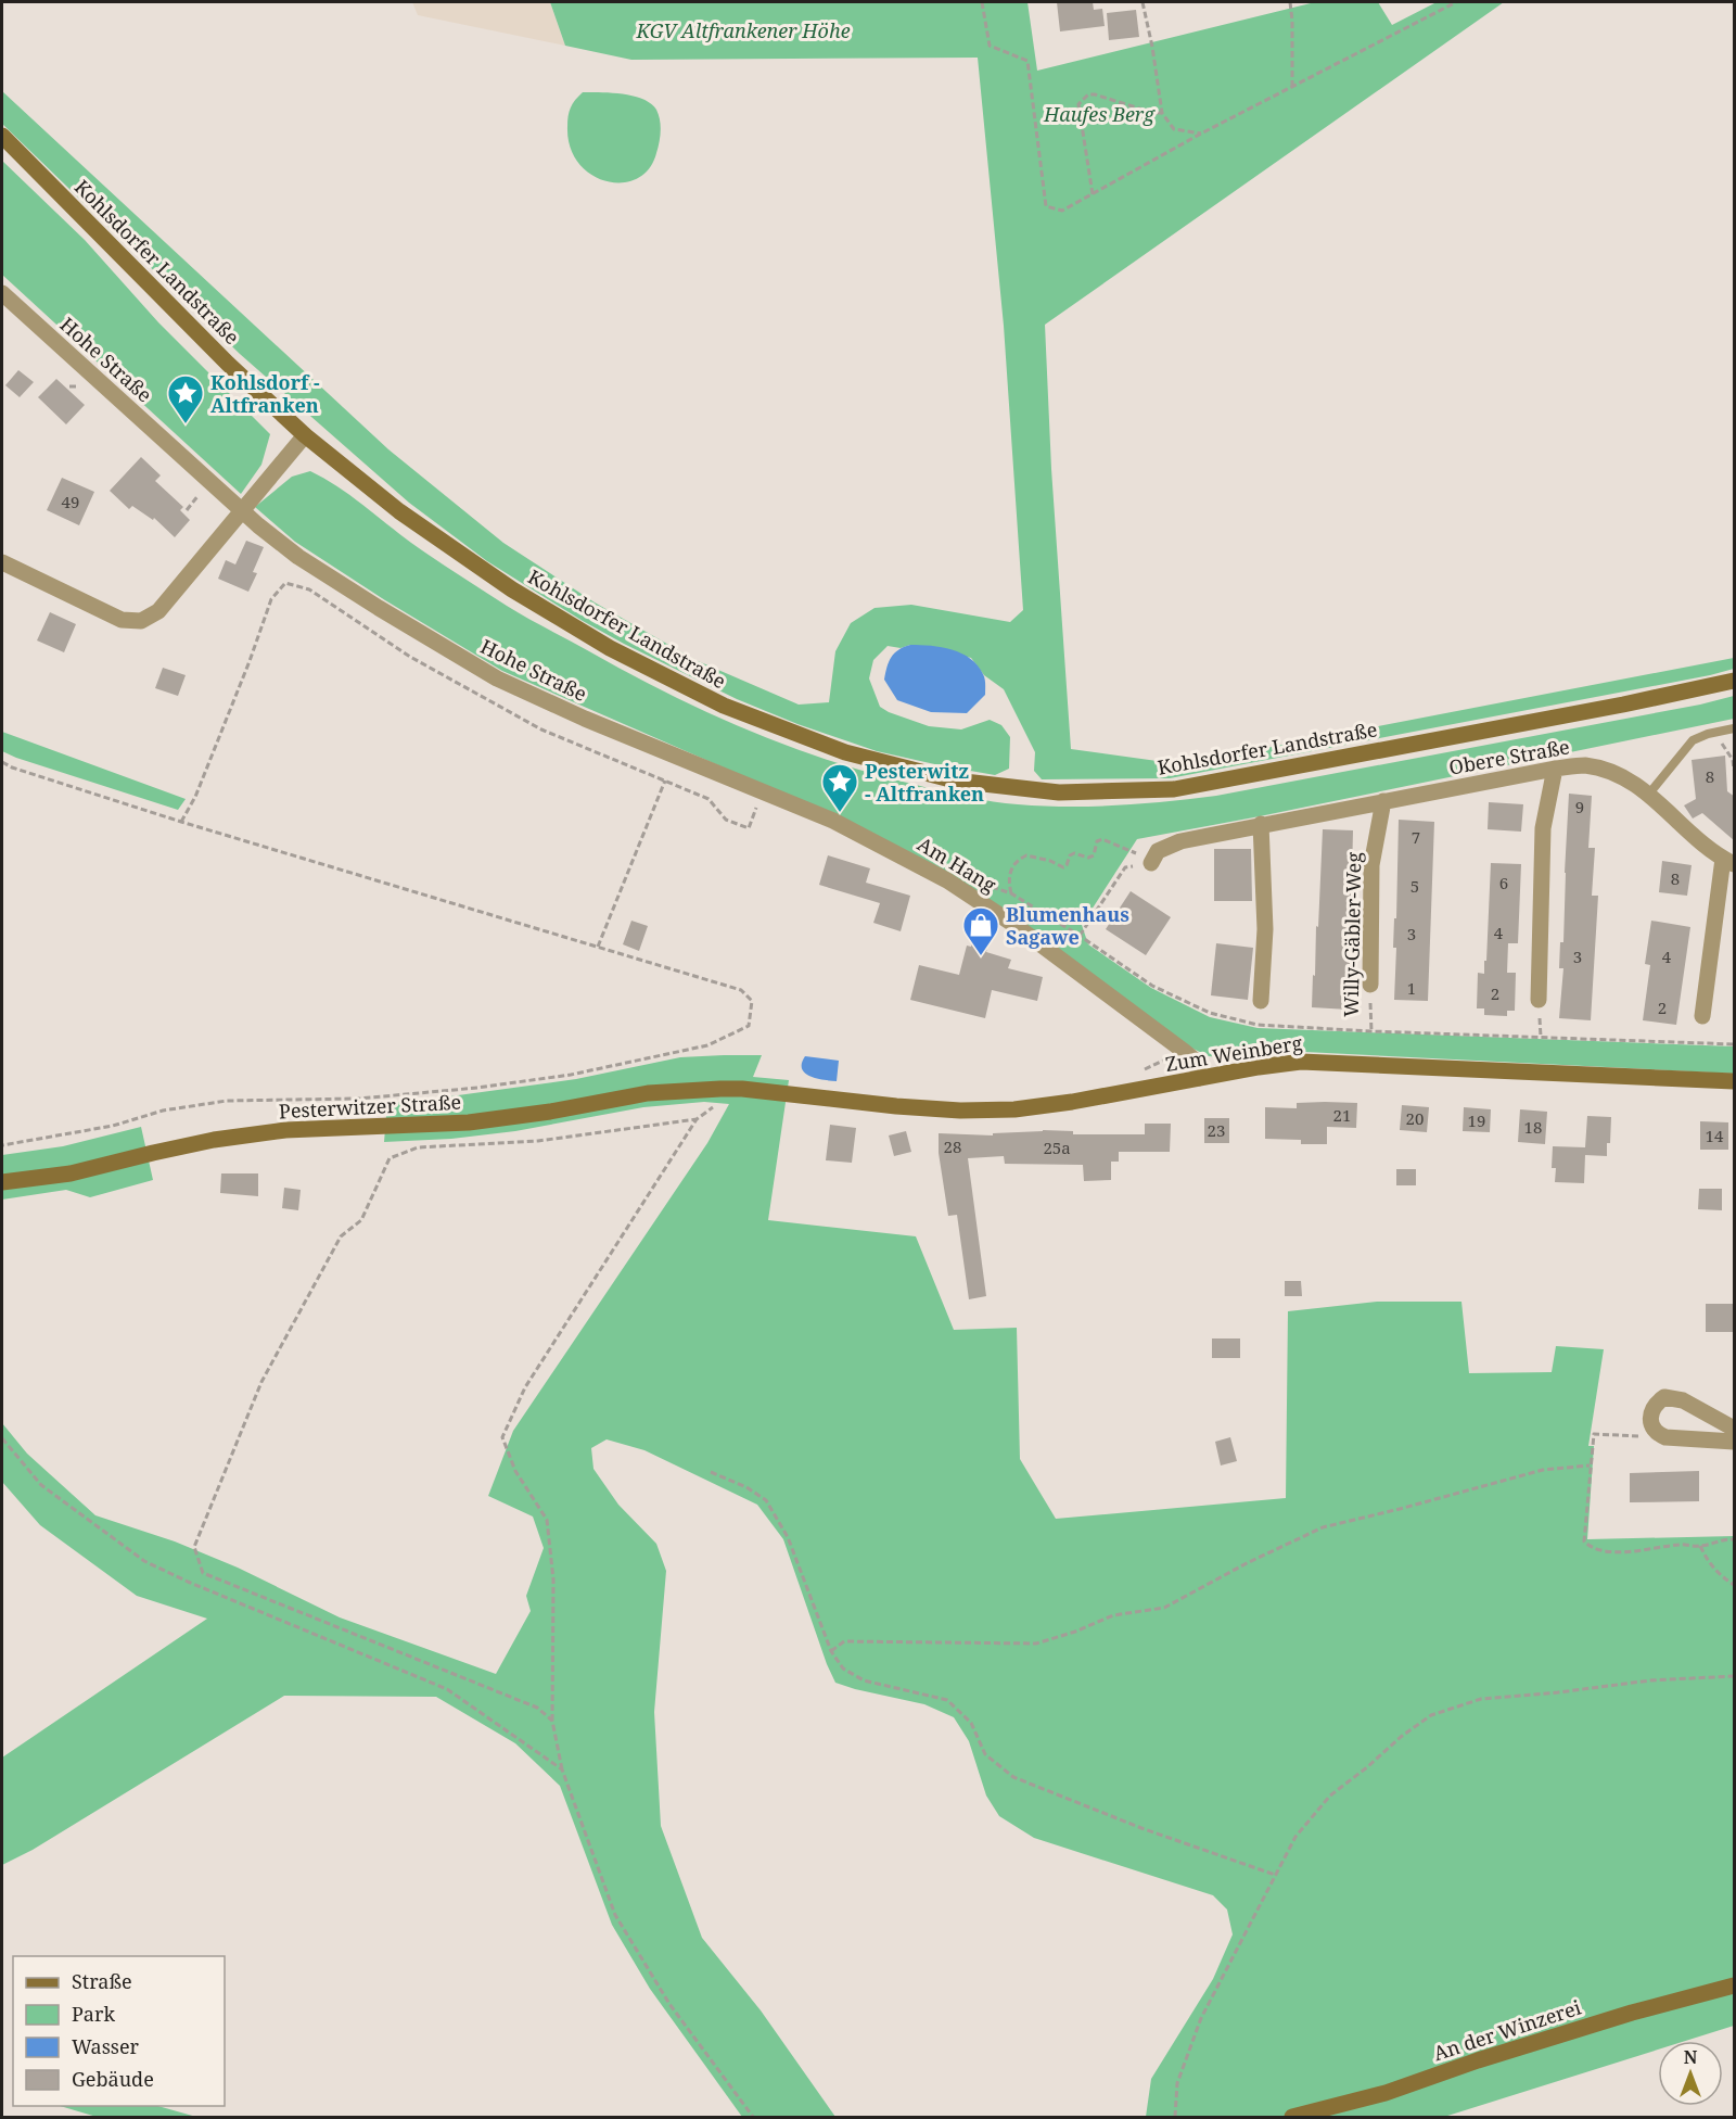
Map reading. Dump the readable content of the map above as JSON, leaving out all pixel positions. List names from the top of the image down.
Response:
{
  "streets": {
    "street": [
      "Kohlsdorfer Landstraße",
      "Hohe Straße",
      "Obere Straße",
      "Am Hang",
      "Willy-Gäbler-Weg",
      "Zum Weinberg",
      "Pesterwitzer Straße",
      "An der Winzerei"
    ]
  },
  "crossings": [
    ["Hohe Straße", "Am Hang"],
    ["Obere Straße", "Willy-Gäbler-Weg"],
    ["Am Hang", "Zum Weinberg"],
    ["Zum Weinberg", "Pesterwitzer Straße"]
  ],
  "parks": ["KGV Altfrankener Höhe", "Haufes Berg"],
  "places": {
    "place": ["Kohlsdorf - Altfranken", "Pesterwitz - Altfranken"],
    "shop": ["Blumenhaus Sagawe"]
  },
  "house_numbers": [
    "49",
    "8",
    "9",
    "7",
    "8",
    "6",
    "5",
    "4",
    "3",
    "3",
    "4",
    "1",
    "2",
    "2",
    "21",
    "20",
    "19",
    "18",
    "23",
    "14",
    "28",
    "25a"
  ],
  "legend": [
    "Straße",
    "Park",
    "Wasser",
    "Gebäude"
  ],
  "north": "top"
}
